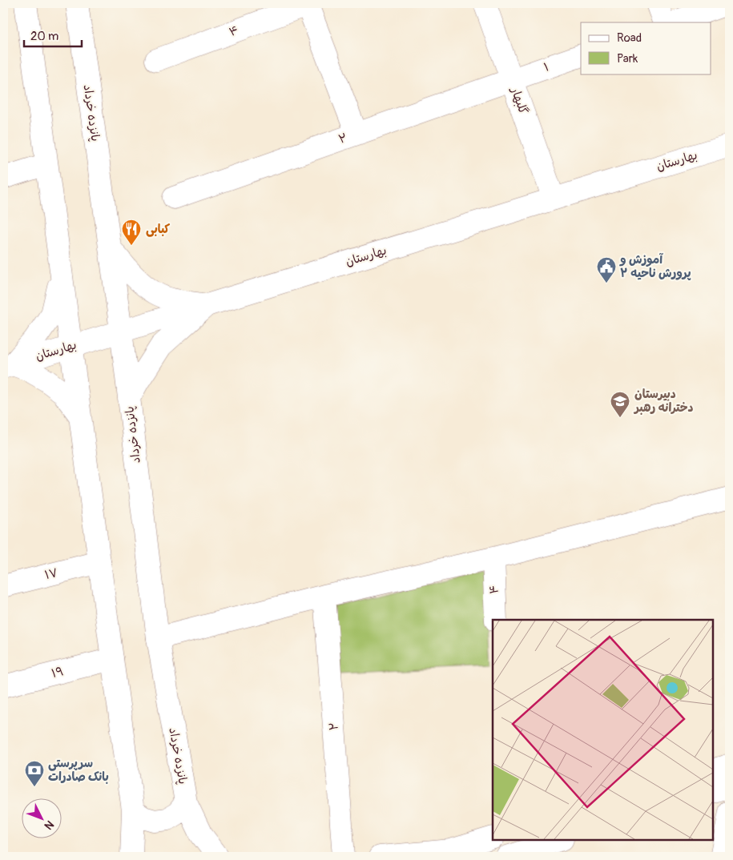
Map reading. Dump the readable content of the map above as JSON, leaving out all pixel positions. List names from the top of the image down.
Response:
{
  "streets": {
    "main road": [
      "۴",
      "۱",
      "گلبهار",
      "پانزده خرداد",
      "۲",
      "بهارستان",
      "۱۷",
      "۱۹"
    ]
  },
  "crossings": [
    ["۱", "گلبهار"],
    ["۱", "۲"],
    ["گلبهار", "۲"],
    ["گلبهار", "بهارستان"],
    ["پانزده خرداد", "بهارستان"]
  ],
  "places": {
    "restaurant": ["کبابی"],
    "public building": ["آموزش و پرورش ناحیه ۲"],
    "school or university": ["دبیرستان دخترانه رهبر"],
    "bank": ["سرپرستی بانک صادرات"]
  },
  "legend": ["Road", "Park"],
  "scale_bar": "20 m",
  "north": "bottom right"
}
